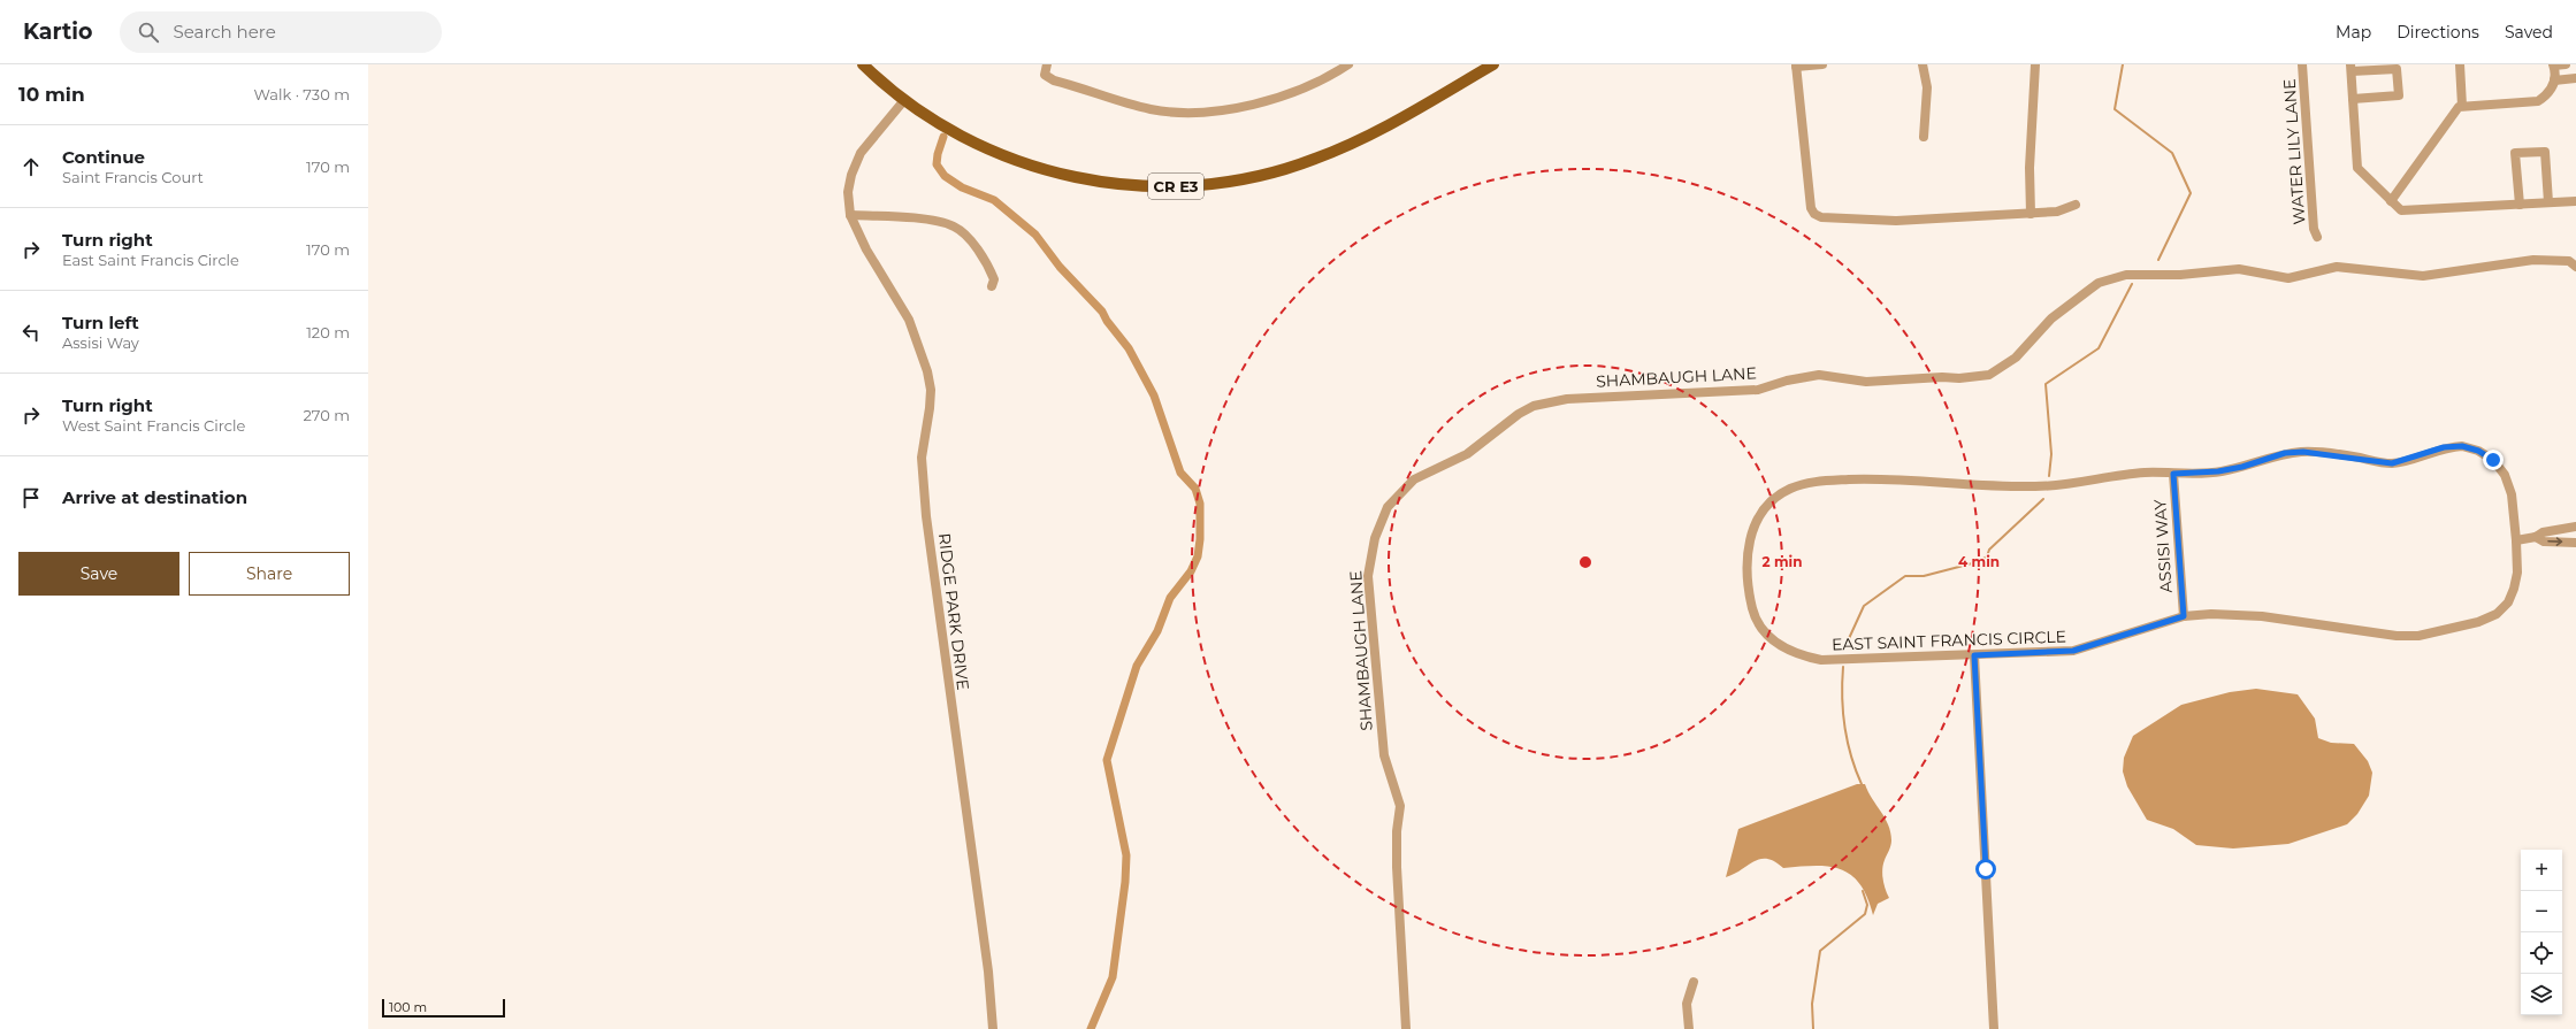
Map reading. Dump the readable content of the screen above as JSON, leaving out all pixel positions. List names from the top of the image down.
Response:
{
  "streets": {
    "main road": ["CR E3"],
    "street": [
      "WATER LILY LANE",
      "SHAMBAUGH LANE",
      "ASSISI WAY",
      "RIDGE PARK DRIVE",
      "EAST SAINT FRANCIS CIRCLE"
    ]
  },
  "crossings": [
    ["CR E3", "RIDGE PARK DRIVE"],
    ["ASSISI WAY", "EAST SAINT FRANCIS CIRCLE"]
  ],
  "scale_bar": "100 m",
  "page": {
    "header": "Kartio",
    "search": "Search here",
    "nav": ["Map", "Directions", "Saved"],
    "heading": ["10 min", "Walk · 730 m"],
    "list": [
      ["Continue", "Saint Francis Court", "170 m"],
      ["Turn right", "East Saint Francis Circle", "170 m"],
      ["Turn left", "Assisi Way", "120 m"],
      ["Turn right", "West Saint Francis Circle", "270 m"],
      "Arrive at destination"
    ],
    "buttons": ["Save", "Share"],
    "map_buttons": ["+", "−"],
    "scale": "100 m"
  },
  "rings": ["2 min", "4 min"]
}
